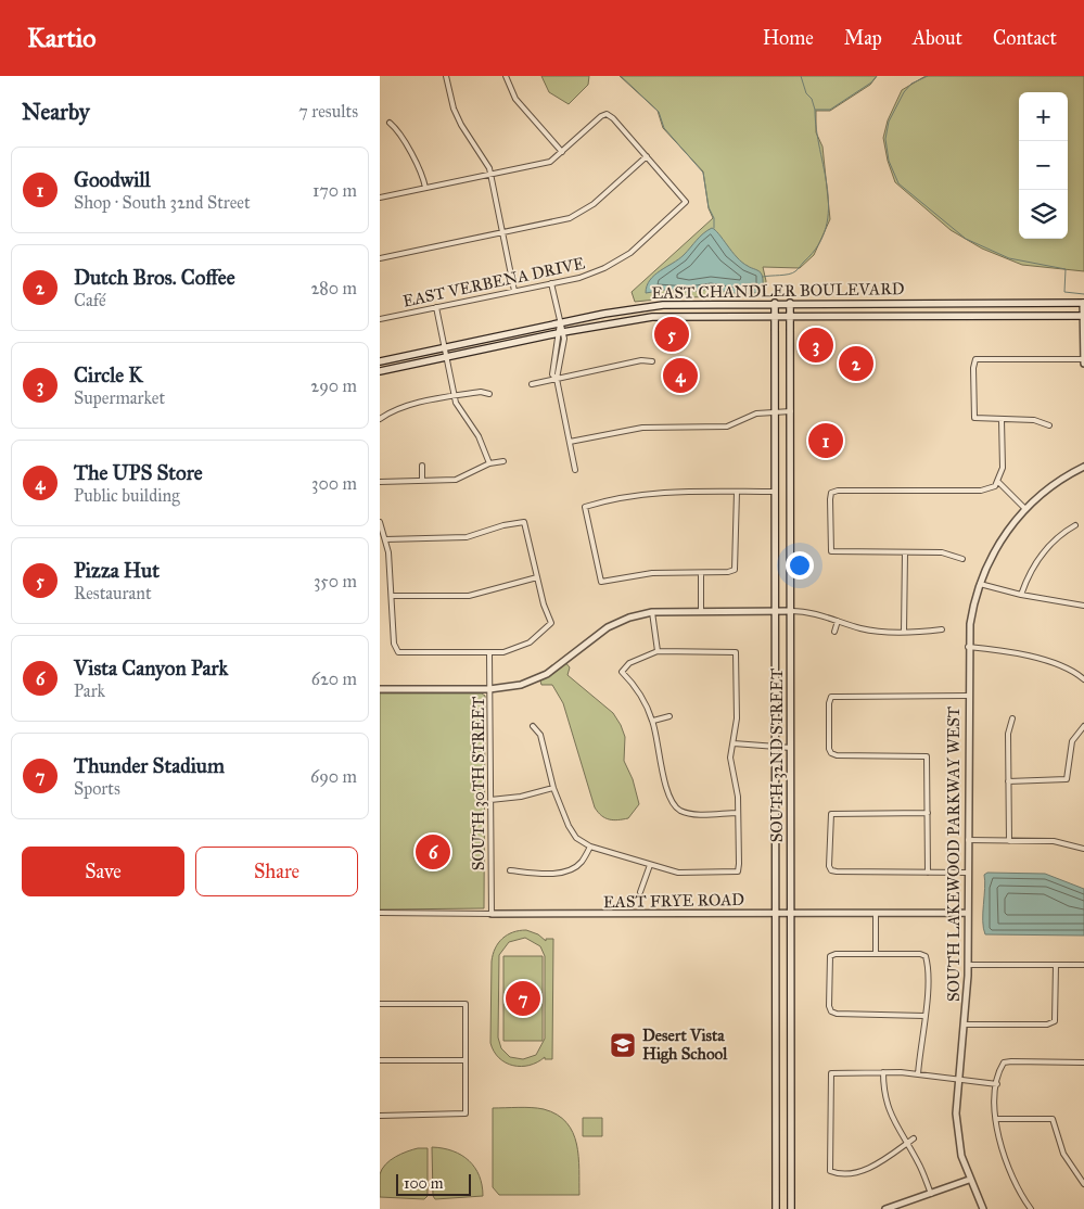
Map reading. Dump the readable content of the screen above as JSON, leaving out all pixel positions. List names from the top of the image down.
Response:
{
  "streets": {
    "main road": ["EAST CHANDLER BOULEVARD", "SOUTH 32ND STREET"],
    "street": [
      "EAST VERBENA DRIVE",
      "SOUTH 30TH STREET",
      "SOUTH LAKEWOOD PARKWAY WEST",
      "EAST FRYE ROAD"
    ]
  },
  "crossings": [
    ["EAST CHANDLER BOULEVARD", "SOUTH 32ND STREET"],
    ["SOUTH 32ND STREET", "EAST FRYE ROAD"],
    ["SOUTH 30TH STREET", "EAST FRYE ROAD"],
    ["SOUTH LAKEWOOD PARKWAY WEST", "EAST FRYE ROAD"]
  ],
  "places": {
    "school or university": ["Desert Vista High School"]
  },
  "scale_bar": "100 m",
  "page": {
    "header": "Kartio",
    "nav": [
      "Home",
      "Map",
      "About",
      "Contact"
    ],
    "heading": ["Nearby", "7 results"],
    "map_buttons": ["+", "−"],
    "list": [
      {
        "mark": "1",
        "name": "Goodwill",
        "note": "Shop · South 32nd Street",
        "value": "170 m"
      },
      {
        "mark": "2",
        "name": "Dutch Bros. Coffee",
        "note": "Café",
        "value": "280 m"
      },
      {
        "mark": "3",
        "name": "Circle K",
        "note": "Supermarket",
        "value": "290 m"
      },
      {
        "mark": "4",
        "name": "The UPS Store",
        "note": "Public building",
        "value": "300 m"
      },
      {
        "mark": "5",
        "name": "Pizza Hut",
        "note": "Restaurant",
        "value": "350 m"
      },
      {
        "mark": "6",
        "name": "Vista Canyon Park",
        "note": "Park",
        "value": "620 m"
      },
      {
        "mark": "7",
        "name": "Thunder Stadium",
        "note": "Sports",
        "value": "690 m"
      }
    ],
    "pins": [
      "5",
      "3",
      "2",
      "4",
      "1",
      "6",
      "7"
    ],
    "buttons": ["Save", "Share"],
    "scale": "100 m"
  }
}
